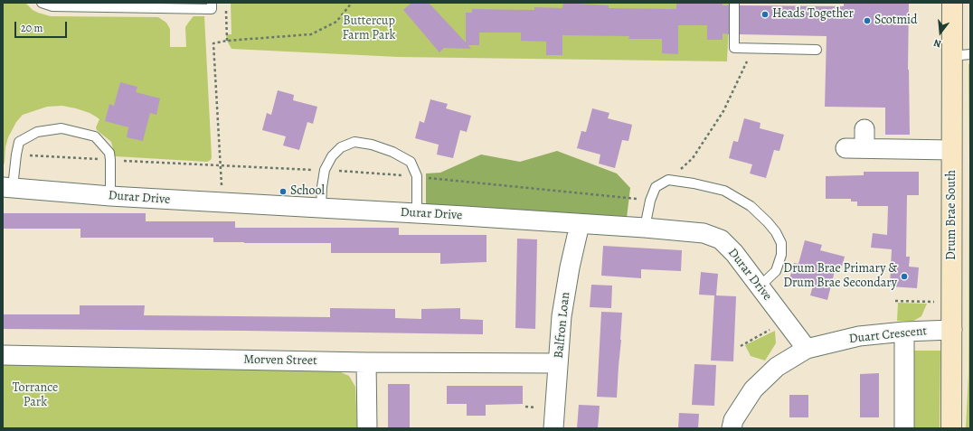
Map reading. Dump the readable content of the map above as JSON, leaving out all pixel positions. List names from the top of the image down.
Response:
{
  "streets": {
    "main road": ["Drum Brae South"],
    "street": [
      "Durar Drive",
      "Balfron Loan",
      "Duart Crescent",
      "Morven Street"
    ]
  },
  "crossings": [
    ["Durar Drive", "Balfron Loan"],
    ["Durar Drive", "Duart Crescent"],
    ["Drum Brae South", "Duart Crescent"],
    ["Balfron Loan", "Morven Street"]
  ],
  "parks": ["Buttercup Farm Park", "Torrance Park"],
  "places": [
    "Heads Together",
    "Scotmid",
    "School",
    "Drum Brae Primary & Drum Brae Secondary"
  ],
  "scale_bar": "20 m",
  "north": "bottom"
}
